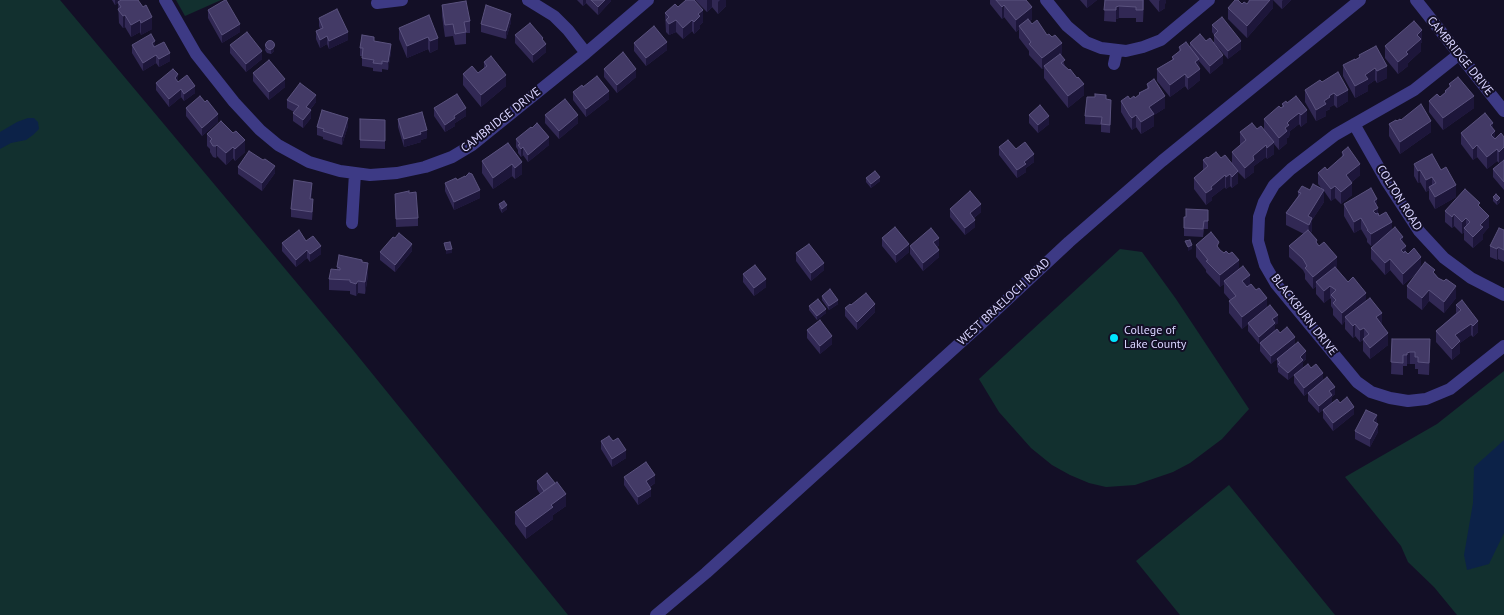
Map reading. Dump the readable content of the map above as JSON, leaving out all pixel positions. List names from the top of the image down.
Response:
{
  "streets": {
    "street": [
      "CAMBRIDGE DRIVE",
      "COLTON ROAD",
      "WEST BRAELOCH ROAD",
      "BLACKBURN DRIVE"
    ]
  },
  "crossings": [
    ["CAMBRIDGE DRIVE", "BLACKBURN DRIVE"],
    ["COLTON ROAD", "BLACKBURN DRIVE"]
  ],
  "places": ["College of Lake County"]
}
